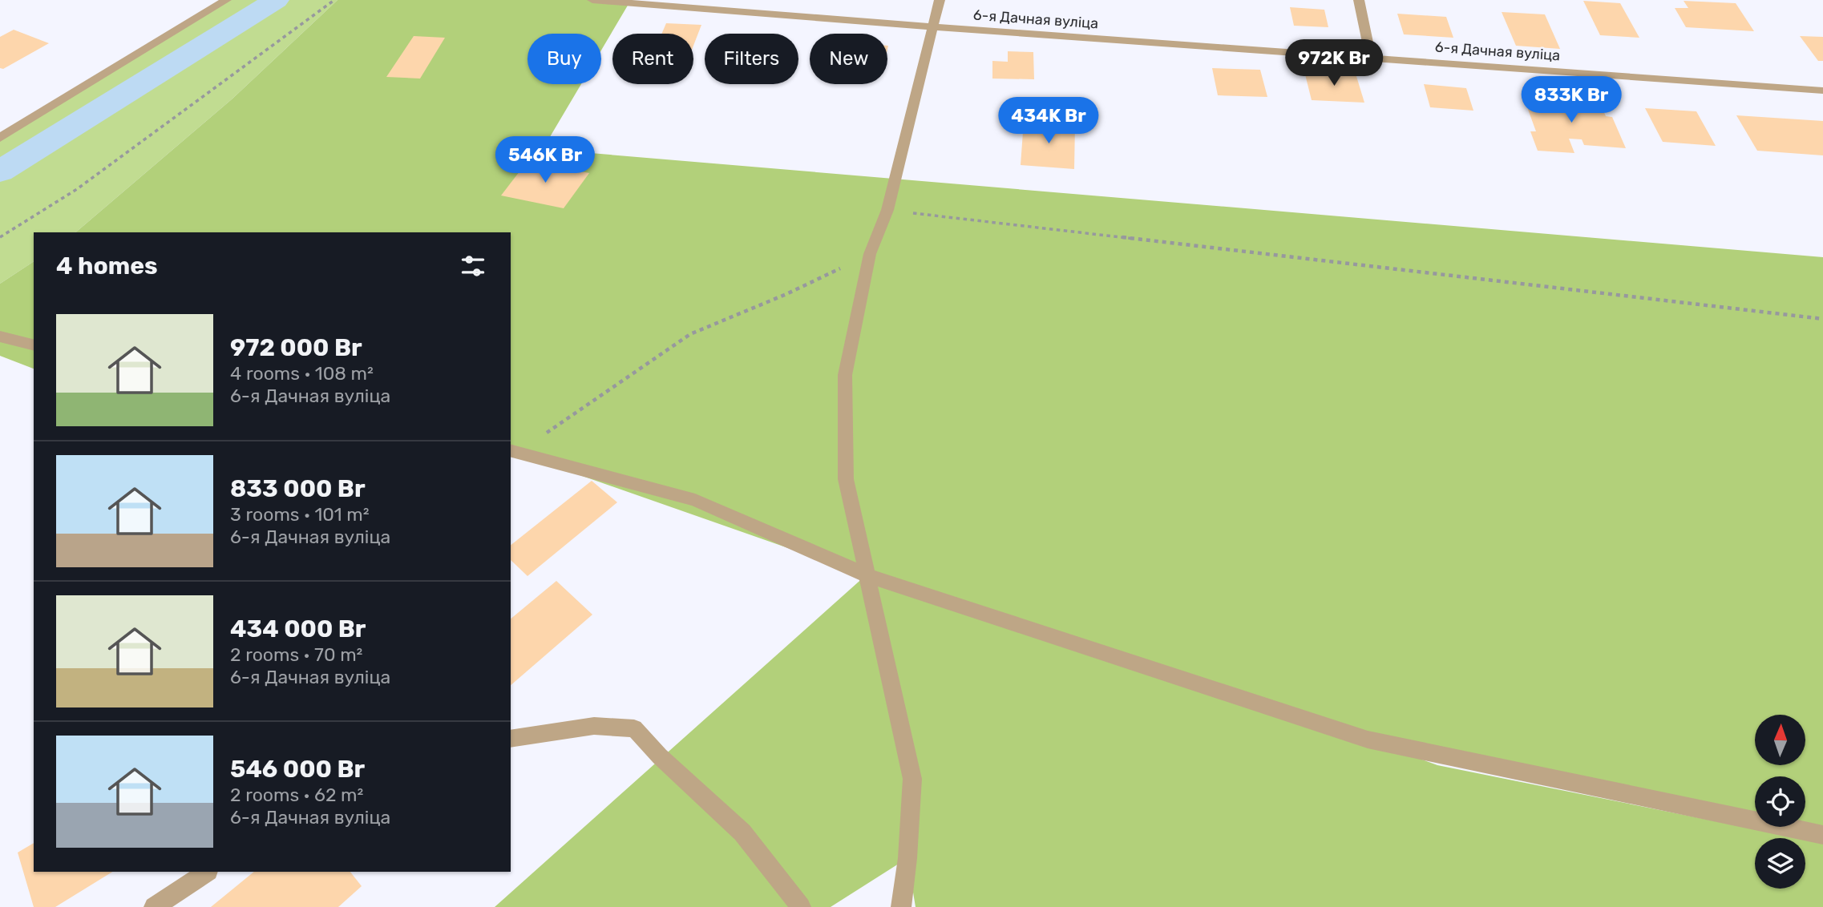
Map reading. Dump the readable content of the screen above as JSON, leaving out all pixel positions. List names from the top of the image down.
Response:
{
  "streets": {
    "street": ["6-я Дачная вуліца"]
  },
  "north": "top",
  "page": {
    "chip": [
      "Buy",
      "Rent",
      "Filters",
      "New"
    ],
    "price": [
      "972K Br",
      "833K Br",
      "434K Br",
      "546K Br"
    ],
    "heading": "4 homes",
    "list": [
      {
        "name": "972 000 Br",
        "note": "4 rooms · 108 m² · 6-я Дачная вуліца"
      },
      {
        "name": "833 000 Br",
        "note": "3 rooms · 101 m² · 6-я Дачная вуліца"
      },
      {
        "name": "434 000 Br",
        "note": "2 rooms · 70 m² · 6-я Дачная вуліца"
      },
      {
        "name": "546 000 Br",
        "note": "2 rooms · 62 m² · 6-я Дачная вуліца"
      }
    ]
  }
}
